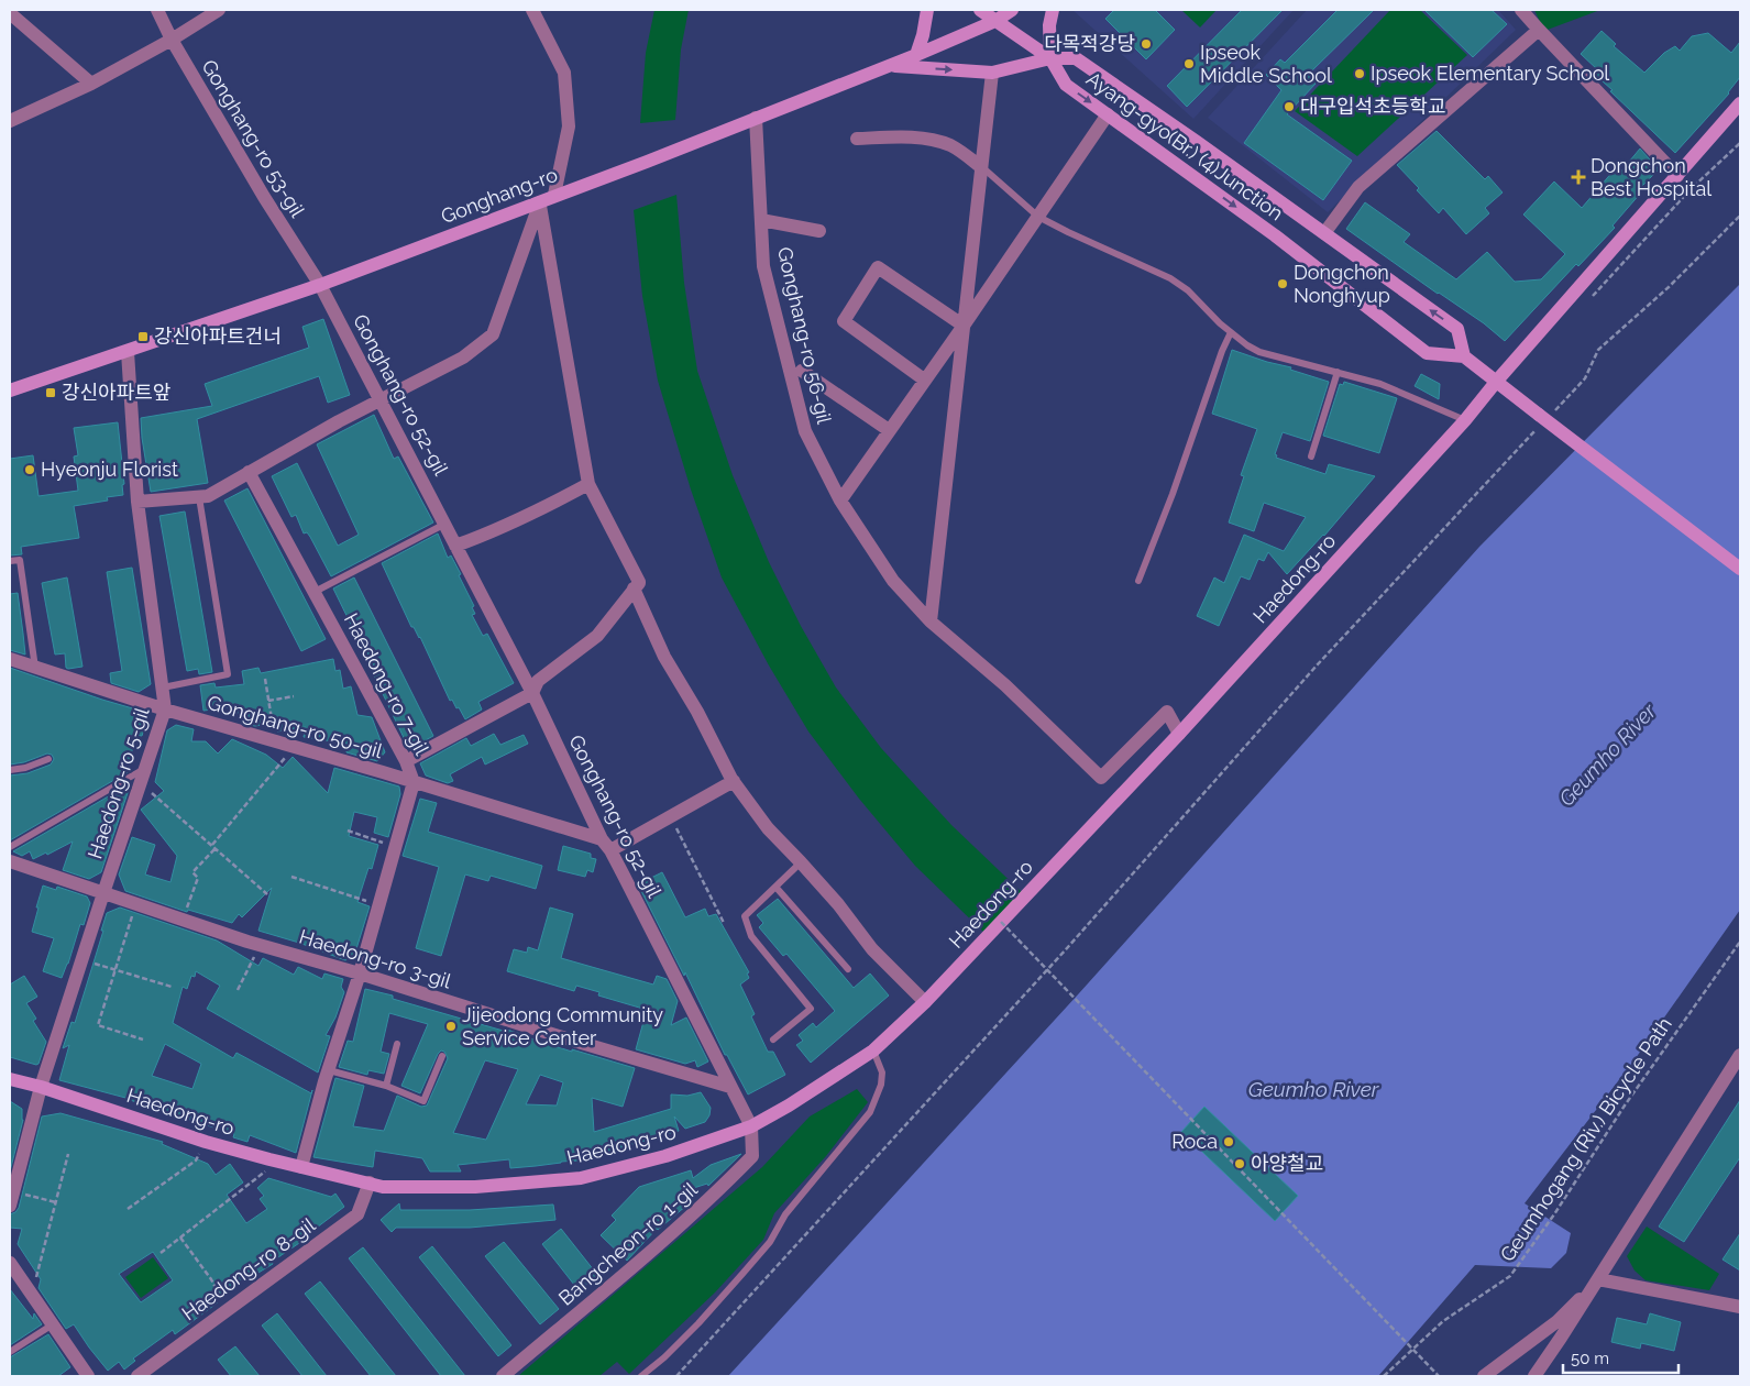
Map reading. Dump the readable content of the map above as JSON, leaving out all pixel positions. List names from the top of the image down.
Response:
{
  "streets": {
    "main road": ["Ayang-gyo(Br.) (4)Junction", "Gonghang-ro", "Haedong-ro"],
    "street": [
      "Gonghang-ro 53-gil",
      "Gonghang-ro 56-gil",
      "Gonghang-ro 52-gil",
      "Haedong-ro 7-gil",
      "Gonghang-ro 50-gil",
      "Haedong-ro 5-gil",
      "Haedong-ro 3-gil",
      "Bangcheon-ro 1-gil",
      "Haedong-ro 8-gil"
    ],
    "path": ["Geumhogang (Riv.) Bicycle Path"]
  },
  "crossings": [
    ["Gonghang-ro 53-gil", "Gonghang-ro"],
    ["Gonghang-ro 53-gil", "Gonghang-ro 52-gil"],
    ["Gonghang-ro", "Gonghang-ro 56-gil"],
    ["Gonghang-ro", "Gonghang-ro 52-gil"],
    ["Gonghang-ro", "Haedong-ro 5-gil"],
    ["Gonghang-ro 56-gil", "Haedong-ro"],
    ["Gonghang-ro 52-gil", "Haedong-ro"],
    ["Gonghang-ro 52-gil", "Gonghang-ro 50-gil"],
    ["Gonghang-ro 52-gil", "Haedong-ro 3-gil"],
    ["Gonghang-ro 52-gil", "Bangcheon-ro 1-gil"],
    ["Haedong-ro", "Haedong-ro 7-gil"],
    ["Haedong-ro", "Haedong-ro 5-gil"],
    ["Haedong-ro", "Bangcheon-ro 1-gil"],
    ["Haedong-ro", "Haedong-ro 8-gil"],
    ["Haedong-ro 7-gil", "Gonghang-ro 50-gil"],
    ["Haedong-ro 7-gil", "Haedong-ro 3-gil"],
    ["Gonghang-ro 50-gil", "Haedong-ro 5-gil"],
    ["Haedong-ro 5-gil", "Haedong-ro 3-gil"]
  ],
  "water": ["Geumho River"],
  "places": {
    "other": [
      "다목적강당",
      "Ipseok Middle School",
      "Ipseok Elementary School",
      "대구입석초등학교",
      "Dongchon Nonghyup",
      "Hyeonju Florist",
      "Jijeodong Community Service Center",
      "Roca",
      "아양철교"
    ],
    "health": ["Dongchon Best Hospital"],
    "transit": ["강신아파트건너", "강신아파트앞"]
  },
  "scale_bar": "50 m"
}
